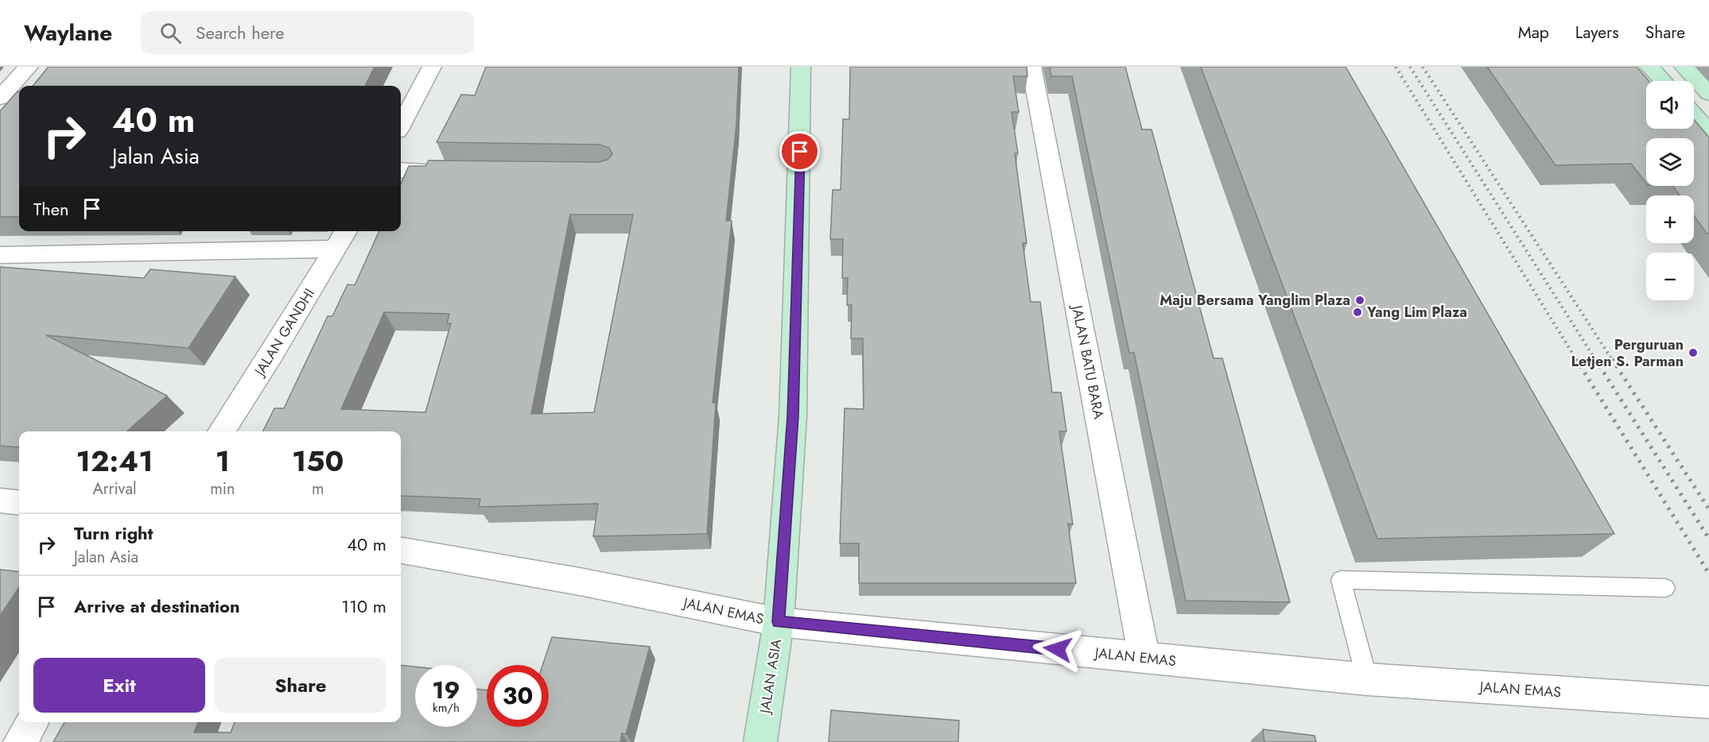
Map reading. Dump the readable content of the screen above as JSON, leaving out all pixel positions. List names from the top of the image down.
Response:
{
  "streets": {
    "main road": ["JALAN ASIA"],
    "street": ["JALAN GANDHI", "JALAN BATU BARA", "JALAN EMAS"]
  },
  "crossings": [
    ["JALAN BATU BARA", "JALAN EMAS"],
    ["JALAN EMAS", "JALAN ASIA"]
  ],
  "places": ["Maju Bersama Yanglim Plaza", "Yang Lim Plaza", "Perguruan Letjen S. Parman"],
  "page": {
    "header": "Waylane",
    "search": "Search here",
    "nav": ["Map", "Layers", "Share"],
    "map_buttons": ["+", "−"],
    "turn": ["40 m", "Jalan Asia"],
    "then": "Then",
    "eta": [
      "12:41",
      "Arrival",
      "1",
      "min",
      "150",
      "m"
    ],
    "list": [
      {
        "name": "Turn right",
        "note": "Jalan Asia",
        "value": "40 m"
      },
      {
        "name": "Arrive at destination",
        "value": "110 m"
      }
    ],
    "buttons": ["Exit", "Share"],
    "speed": "19 km/h",
    "limit": "30"
  }
}
